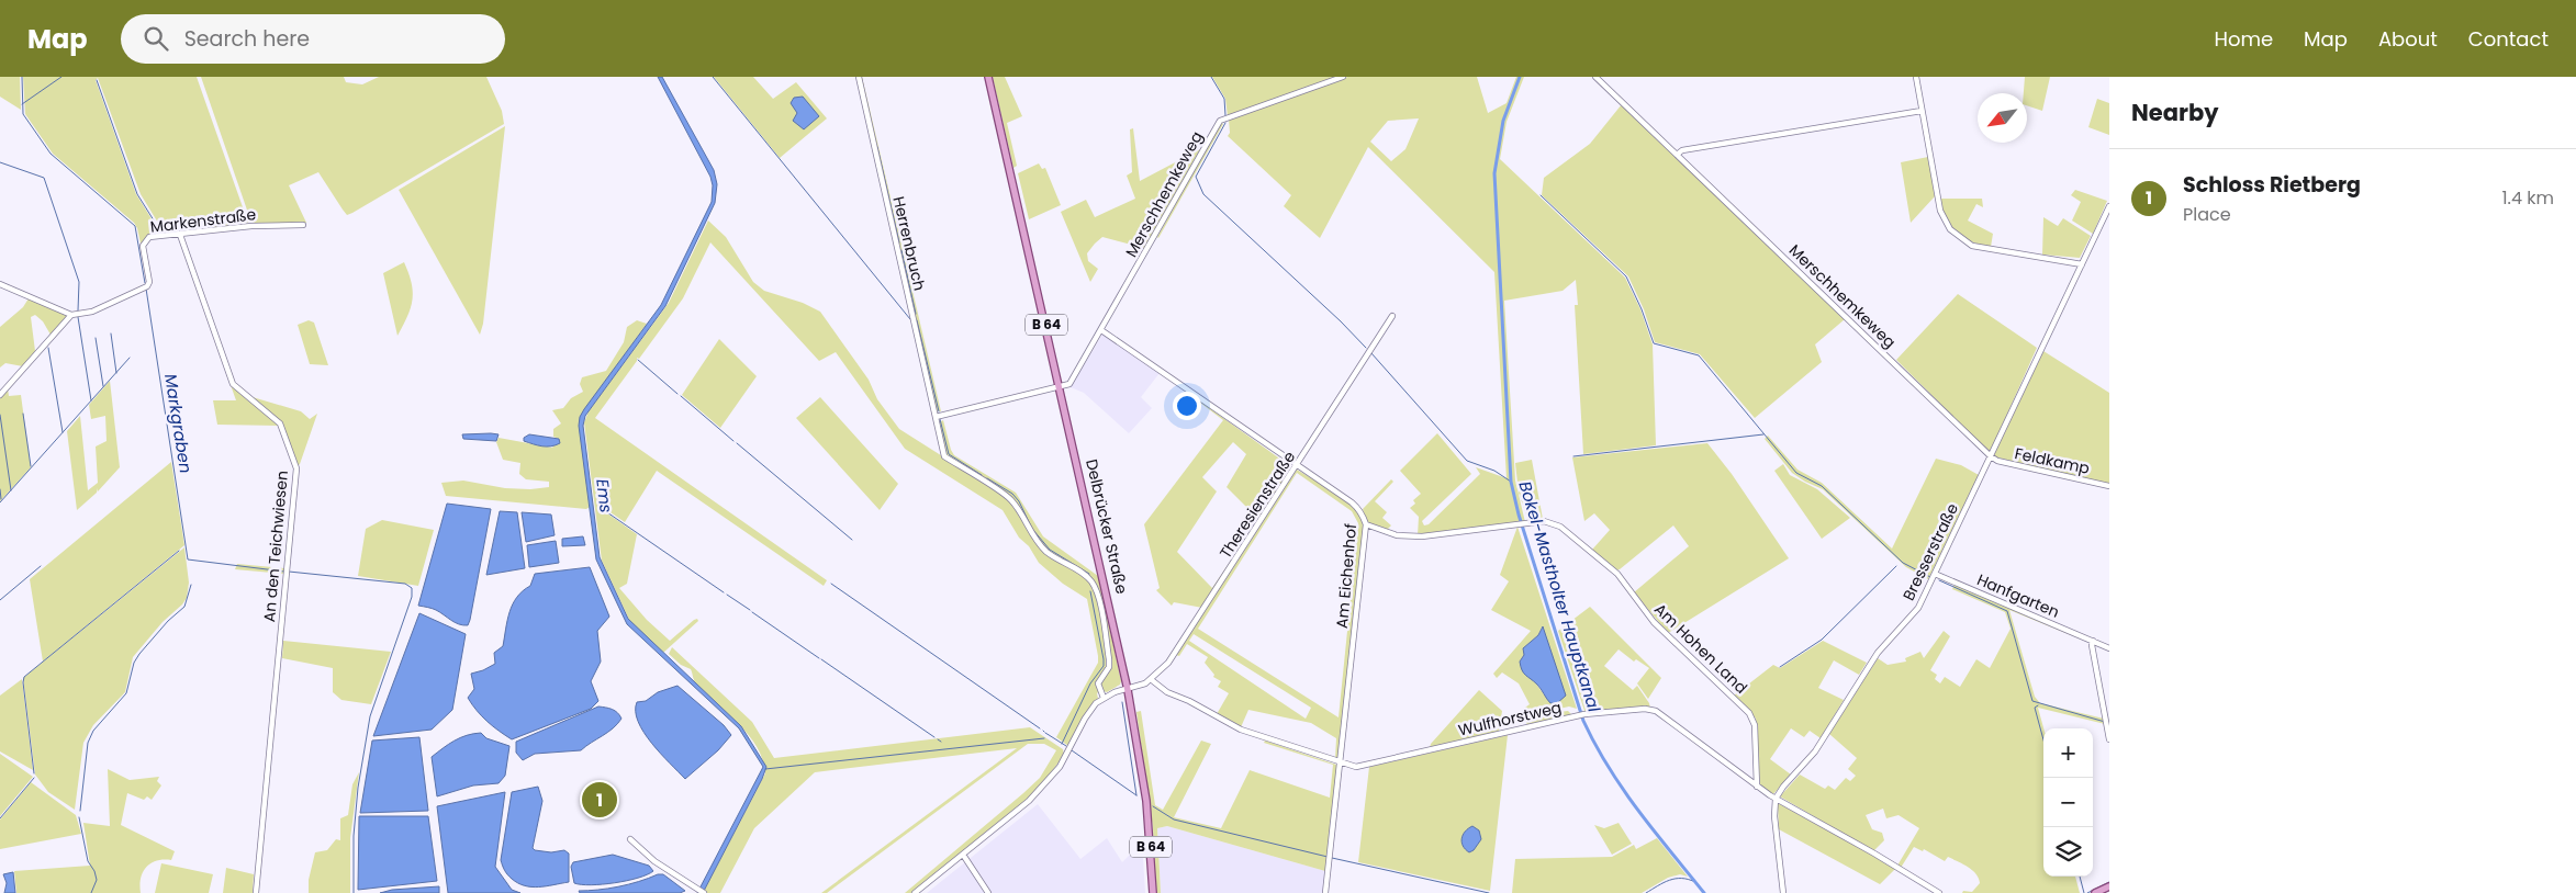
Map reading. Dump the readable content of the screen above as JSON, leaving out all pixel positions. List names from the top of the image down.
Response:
{
  "streets": {
    "main road": ["B 64", "Delbrücker Straße"],
    "street": [
      "Merschhemkeweg",
      "Markenstraße",
      "Herrenbruch",
      "Feldkamp",
      "Theresienstraße",
      "An den Teichwiesen",
      "Bresserstraße",
      "Am Eichenhof",
      "Hanfgarten",
      "Am Hohen Land",
      "Wulfhorstweg"
    ]
  },
  "crossings": [
    ["Merschhemkeweg", "Feldkamp"],
    ["Merschhemkeweg", "Delbrücker Straße"],
    ["Merschhemkeweg", "Bresserstraße"],
    ["Merschhemkeweg", "Am Eichenhof"],
    ["Markenstraße", "An den Teichwiesen"],
    ["B 64", "Theresienstraße"],
    ["B 64", "Delbrücker Straße"],
    ["Feldkamp", "Bresserstraße"],
    ["Theresienstraße", "Delbrücker Straße"],
    ["Theresienstraße", "Am Eichenhof"],
    ["Theresienstraße", "Wulfhorstweg"],
    ["Bresserstraße", "Hanfgarten"],
    ["Bresserstraße", "Wulfhorstweg"],
    ["Am Eichenhof", "Am Hohen Land"],
    ["Am Eichenhof", "Wulfhorstweg"],
    ["Am Hohen Land", "Wulfhorstweg"]
  ],
  "water": ["Markgraben", "Ems", "Bokel-Mastholter Hauptkanal"],
  "north": "bottom left",
  "page": {
    "header": "Map",
    "search": "Search here",
    "nav": [
      "Home",
      "Map",
      "About",
      "Contact"
    ],
    "heading": "Nearby",
    "list": [
      {
        "mark": "1",
        "name": "Schloss Rietberg",
        "note": "Place",
        "value": "1.4 km"
      }
    ],
    "map_buttons": ["+", "−"],
    "pins": "1"
  }
}
